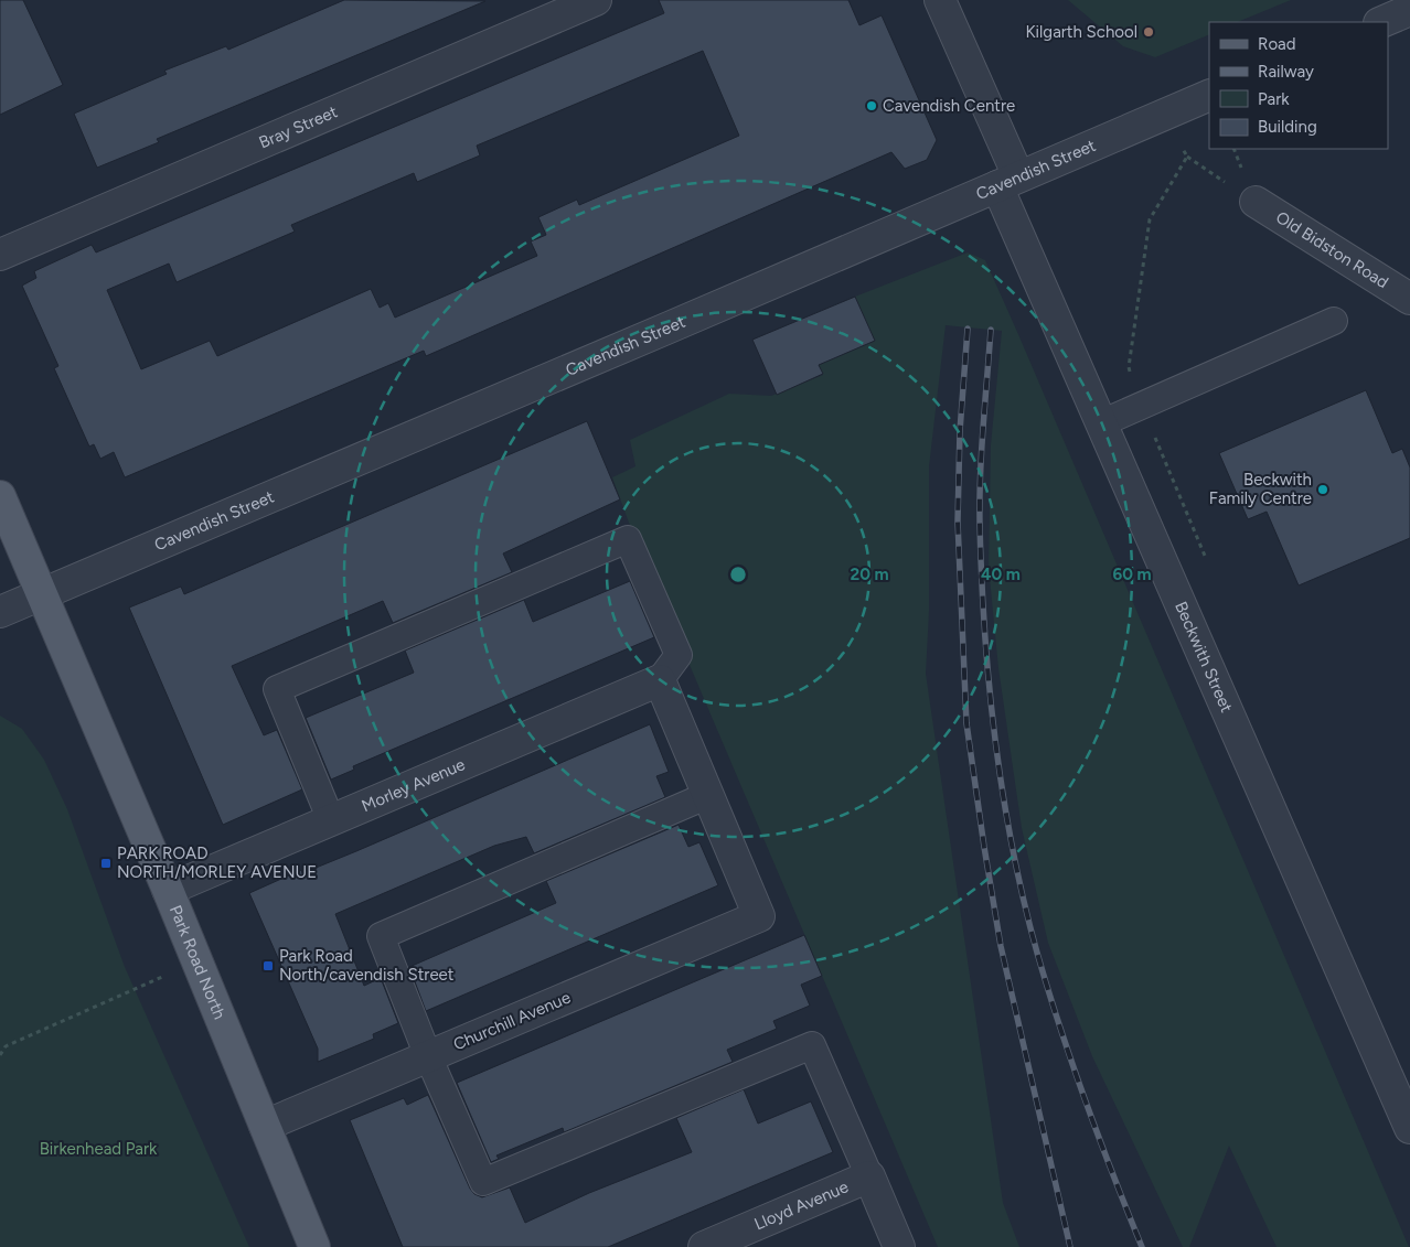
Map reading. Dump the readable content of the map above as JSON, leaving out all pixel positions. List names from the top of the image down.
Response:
{
  "streets": {
    "main road": ["Park Road North"],
    "street": [
      "Bray Street",
      "Cavendish Street",
      "Old Bidston Road",
      "Beckwith Street",
      "Morley Avenue",
      "Churchill Avenue",
      "Lloyd Avenue"
    ]
  },
  "crossings": [
    ["Cavendish Street", "Beckwith Street"],
    ["Cavendish Street", "Park Road North"],
    ["Morley Avenue", "Park Road North"],
    ["Park Road North", "Churchill Avenue"]
  ],
  "parks": ["Birkenhead Park"],
  "places": {
    "other": ["Kilgarth School", "Cavendish Centre", "Beckwith Family Centre"],
    "transit": ["PARK ROAD NORTH/MORLEY AVENUE", "Park Road North/cavendish Street"]
  },
  "legend": [
    "Road",
    "Railway",
    "Park",
    "Building"
  ],
  "rings": ["20 m", "40 m", "60 m"]
}
